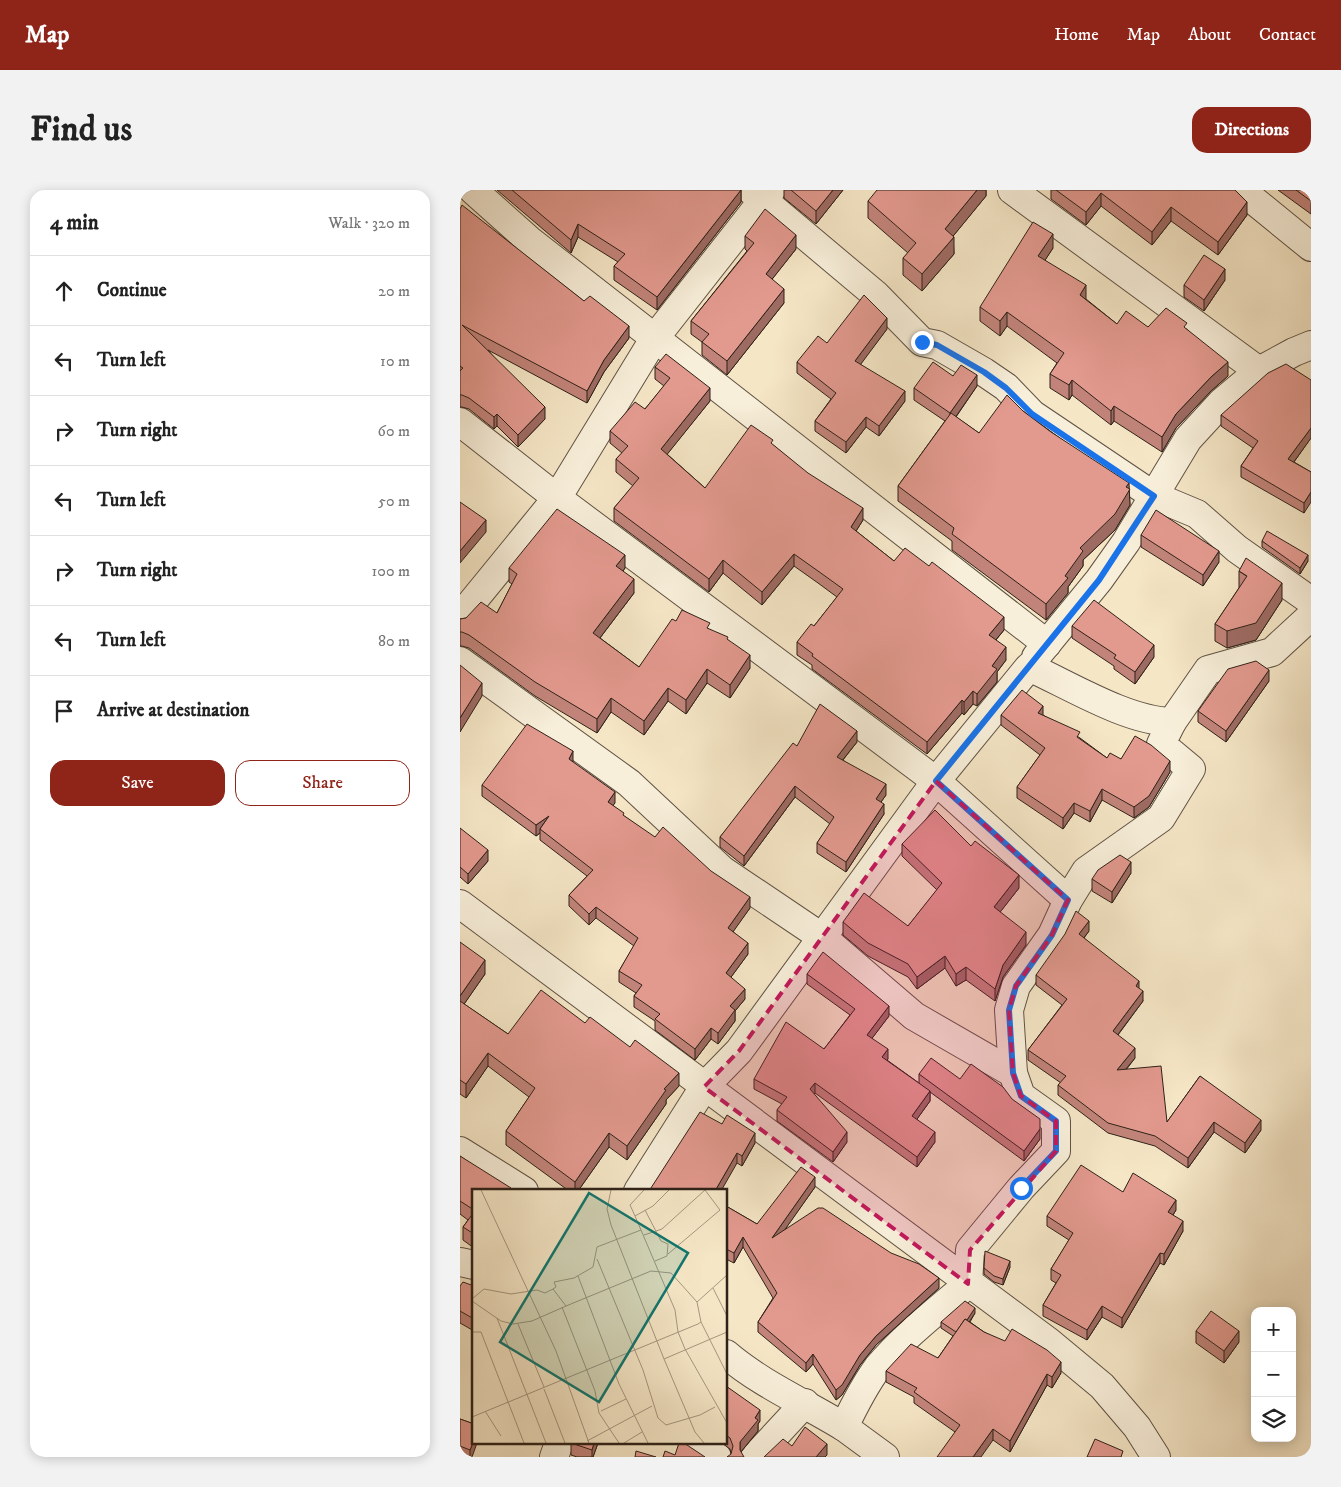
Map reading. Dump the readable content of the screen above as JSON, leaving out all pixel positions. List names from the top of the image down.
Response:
{
  "page": {
    "header": "Map",
    "nav": [
      "Home",
      "Map",
      "About",
      "Contact"
    ],
    "buttons": [
      "Directions",
      ["Save", "Share"]
    ],
    "title": "Find us",
    "heading": ["4 min", "Walk · 320 m"],
    "list": [
      ["Continue", "20 m"],
      ["Turn left", "10 m"],
      ["Turn right", "60 m"],
      ["Turn left", "50 m"],
      ["Turn right", "100 m"],
      ["Turn left", "80 m"],
      "Arrive at destination"
    ],
    "map_buttons": ["+", "−"]
  }
}
